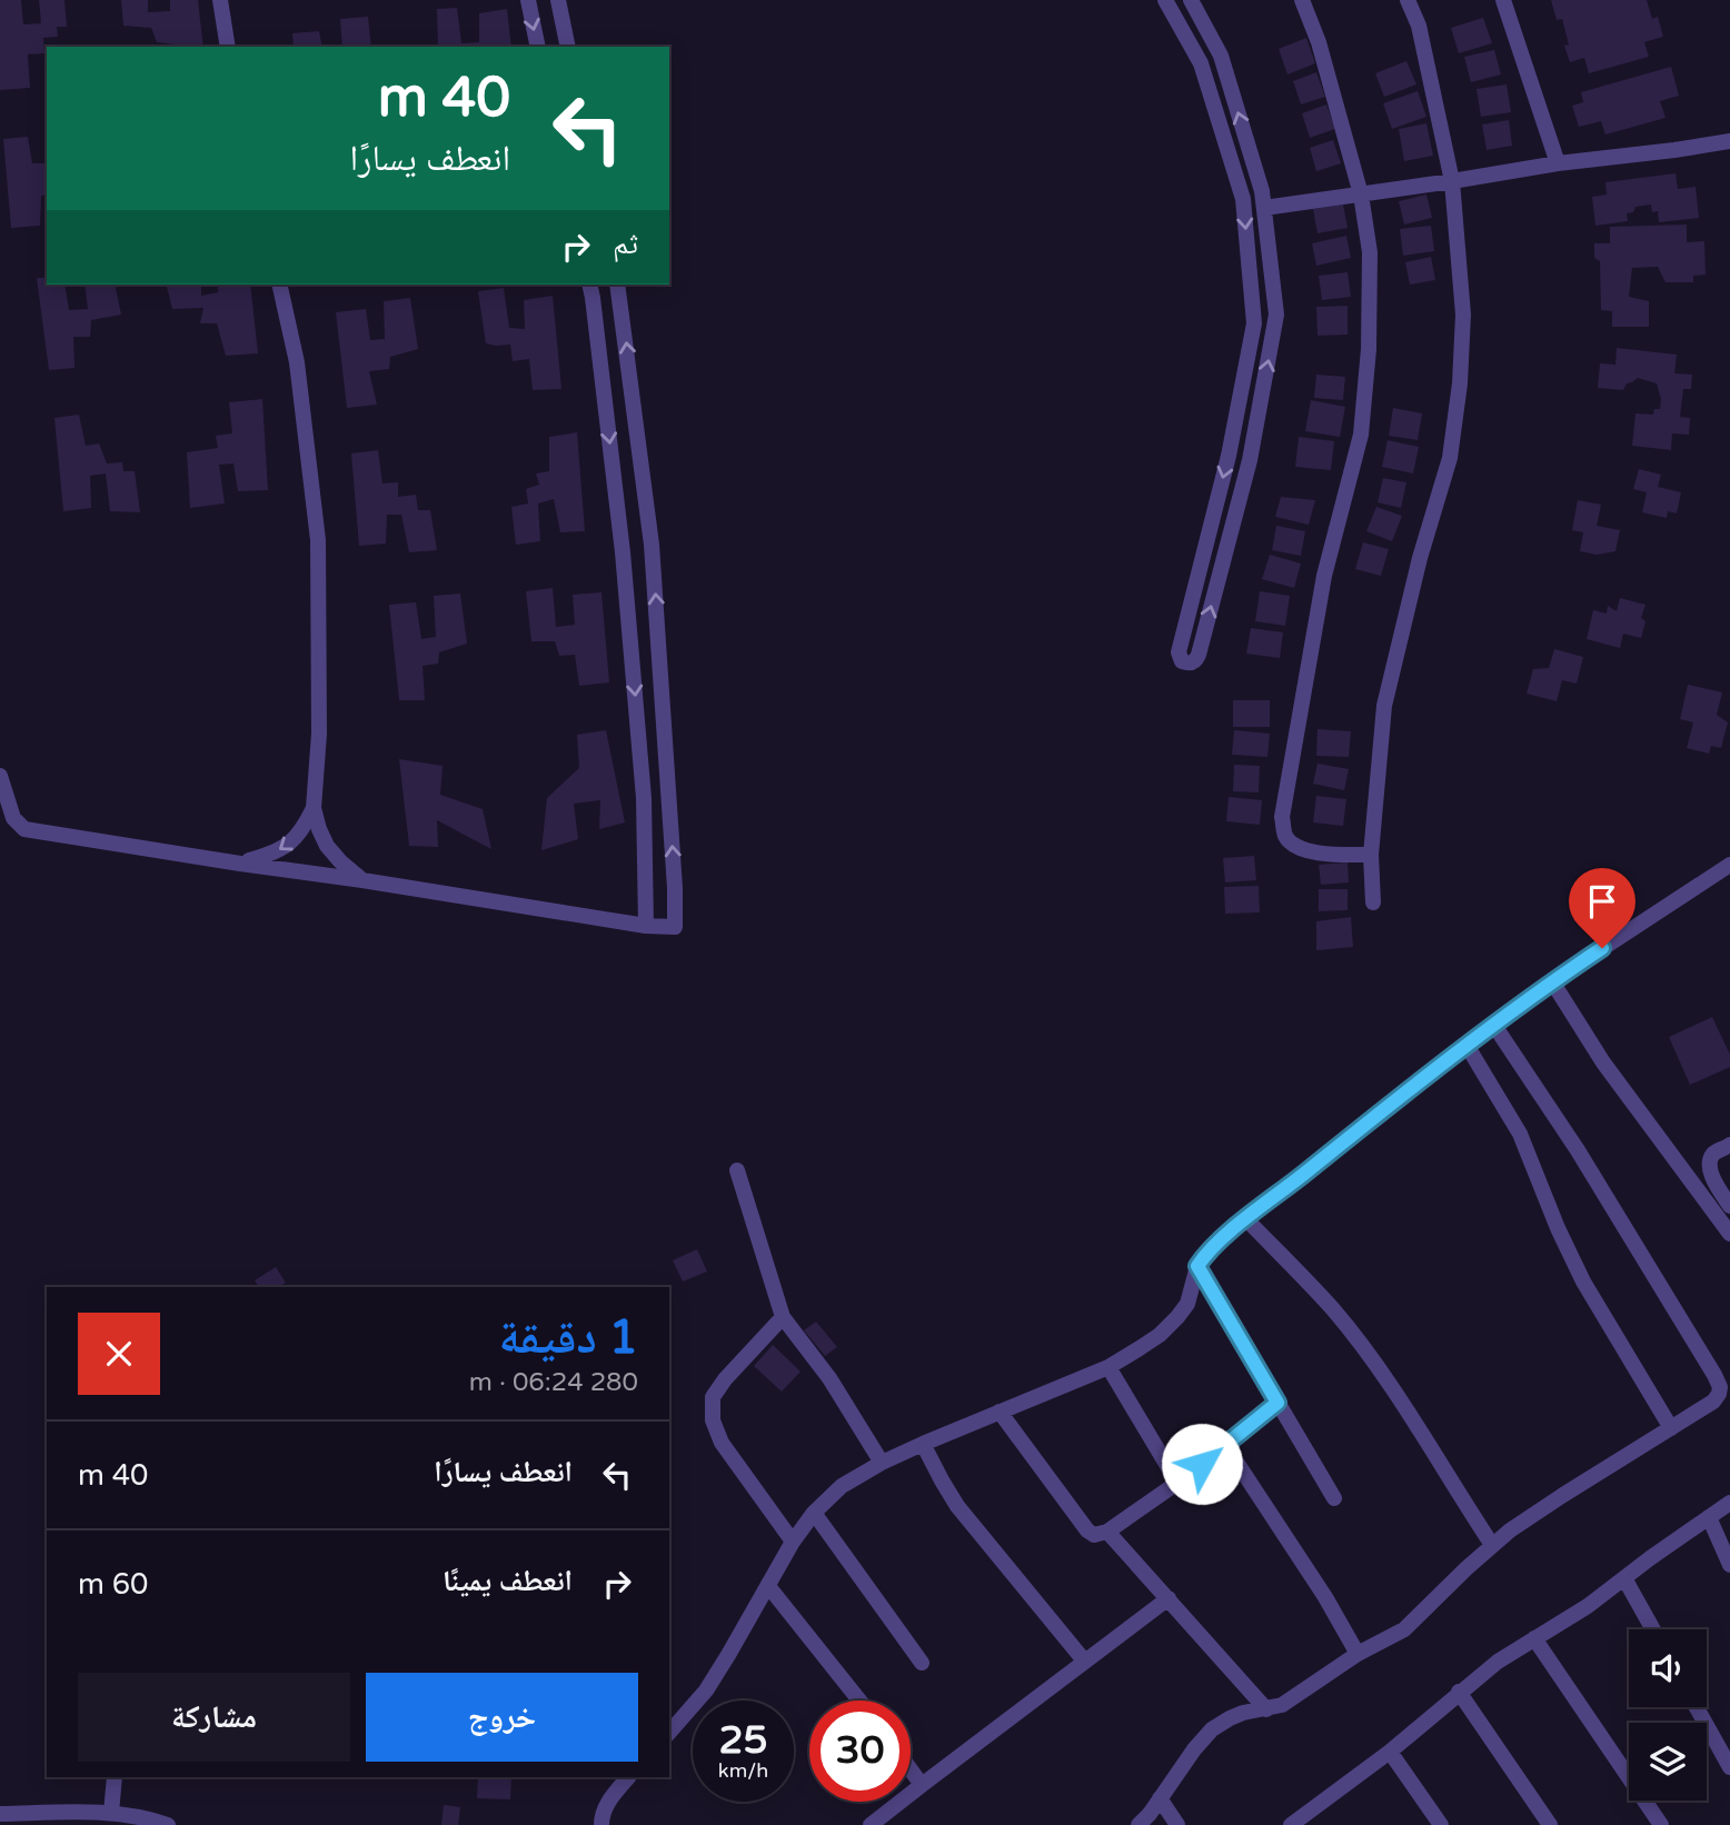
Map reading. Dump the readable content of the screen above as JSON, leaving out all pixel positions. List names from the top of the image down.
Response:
{
  "page": {
    "turn": ["40 m", "انعطف يسارًا"],
    "then": "ثم",
    "heading": ["1 دقيقة", "280 m · 06:24"],
    "list": [
      {
        "name": "انعطف يسارًا",
        "value": "40 m"
      },
      {
        "name": "انعطف يمينًا",
        "value": "60 m"
      }
    ],
    "buttons": ["خروج", "مشاركة"],
    "speed": "25 km/h",
    "limit": "30"
  }
}
